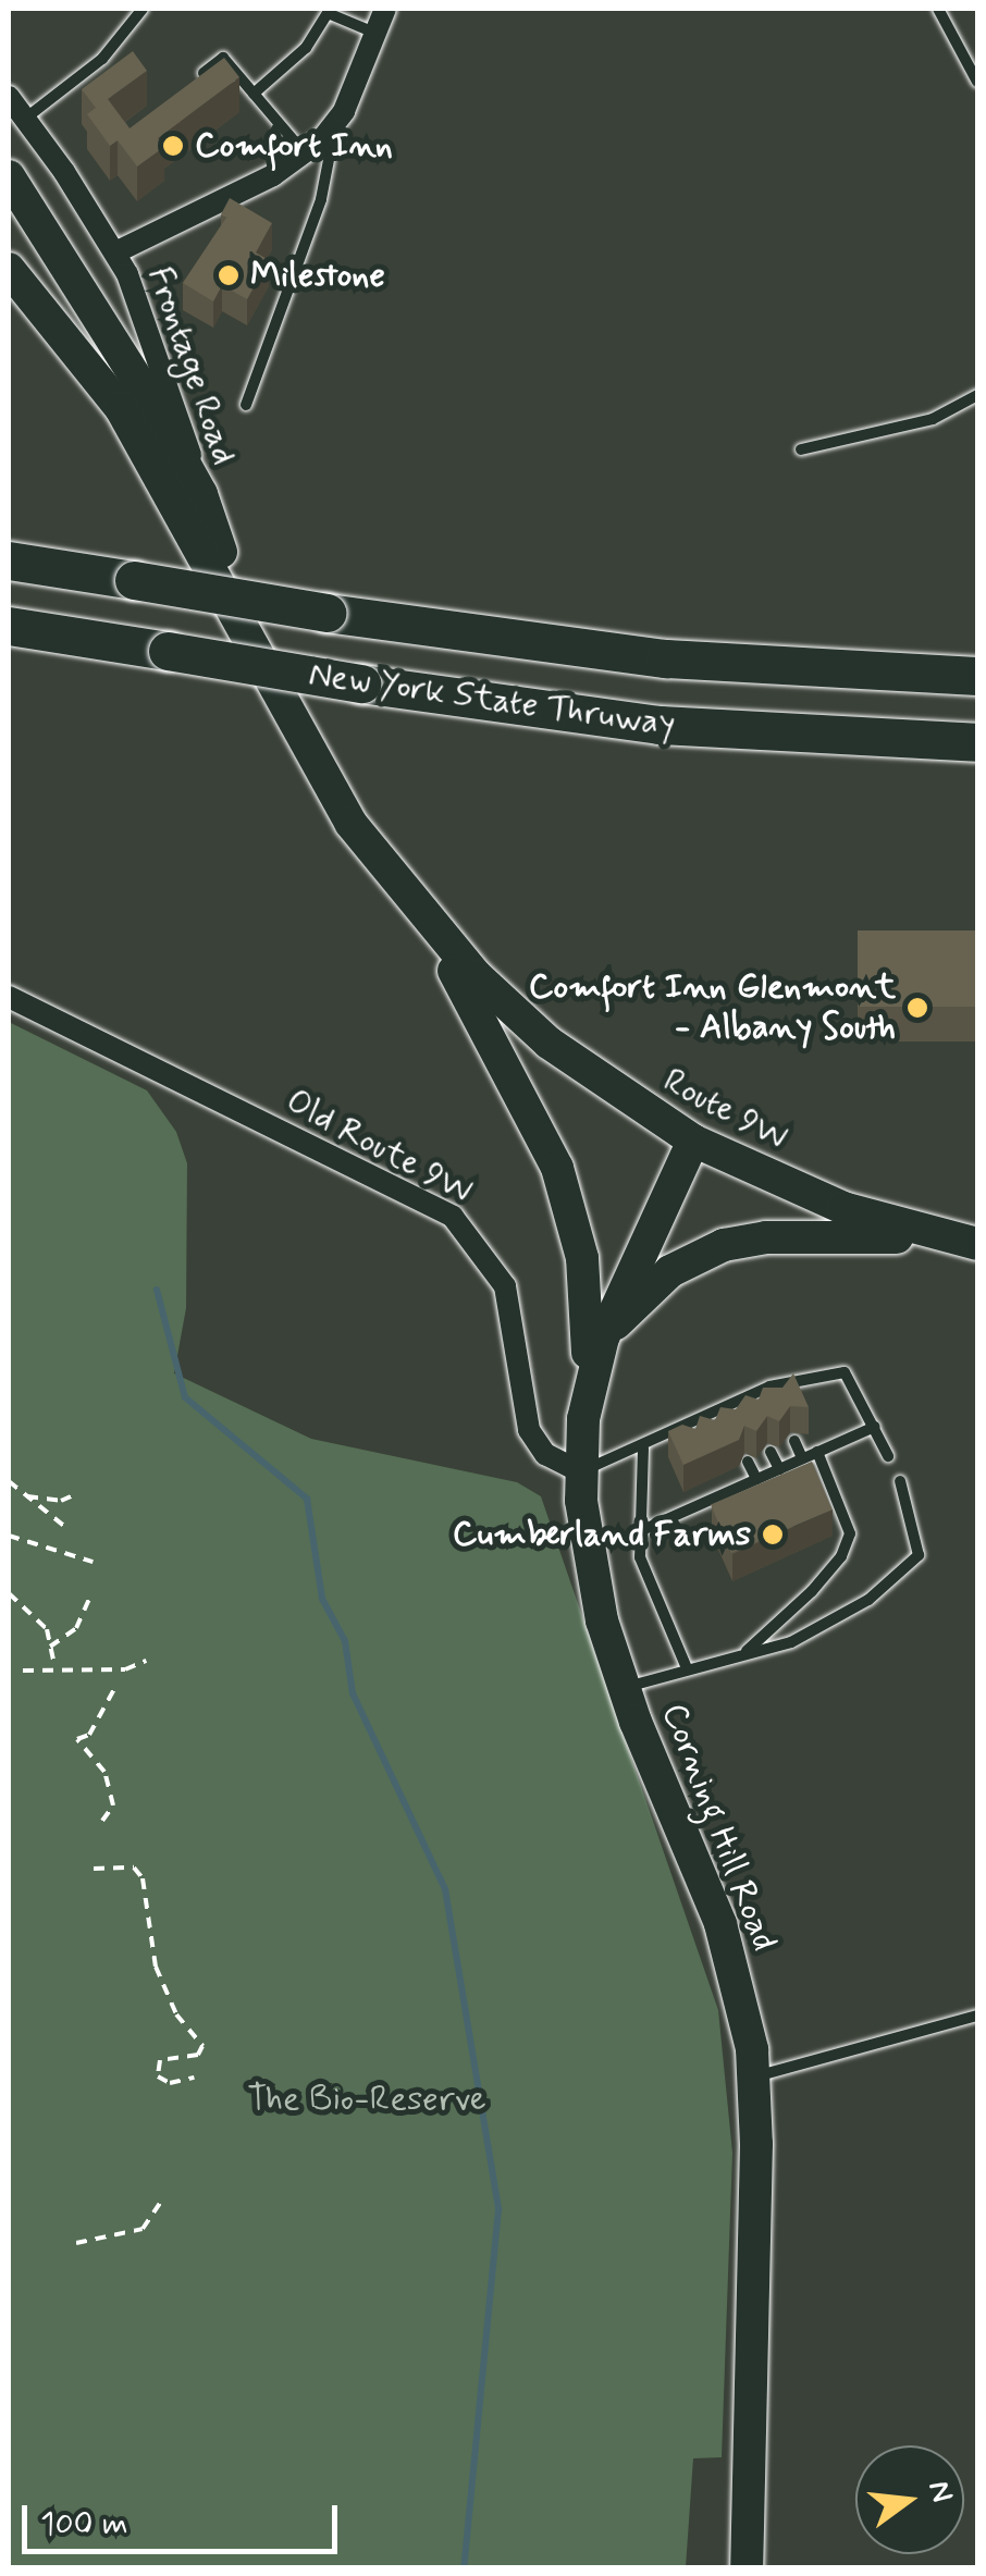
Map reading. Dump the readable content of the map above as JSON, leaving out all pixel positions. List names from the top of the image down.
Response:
{
  "streets": {
    "highway": ["New York State Thruway"],
    "main road": ["Route 9W", "Corning Hill Road"],
    "street": ["Frontage Road", "Old Route 9W"]
  },
  "crossings": [
    ["Route 9W", "Corning Hill Road"],
    ["Old Route 9W", "Corning Hill Road"]
  ],
  "parks": ["The Bio-Reserve"],
  "places": [
    "Comfort Inn",
    "Milestone",
    "Comfort Inn Glenmont - Albany South",
    "Cumberland Farms"
  ],
  "scale_bar": "100 m",
  "north": "right"
}
